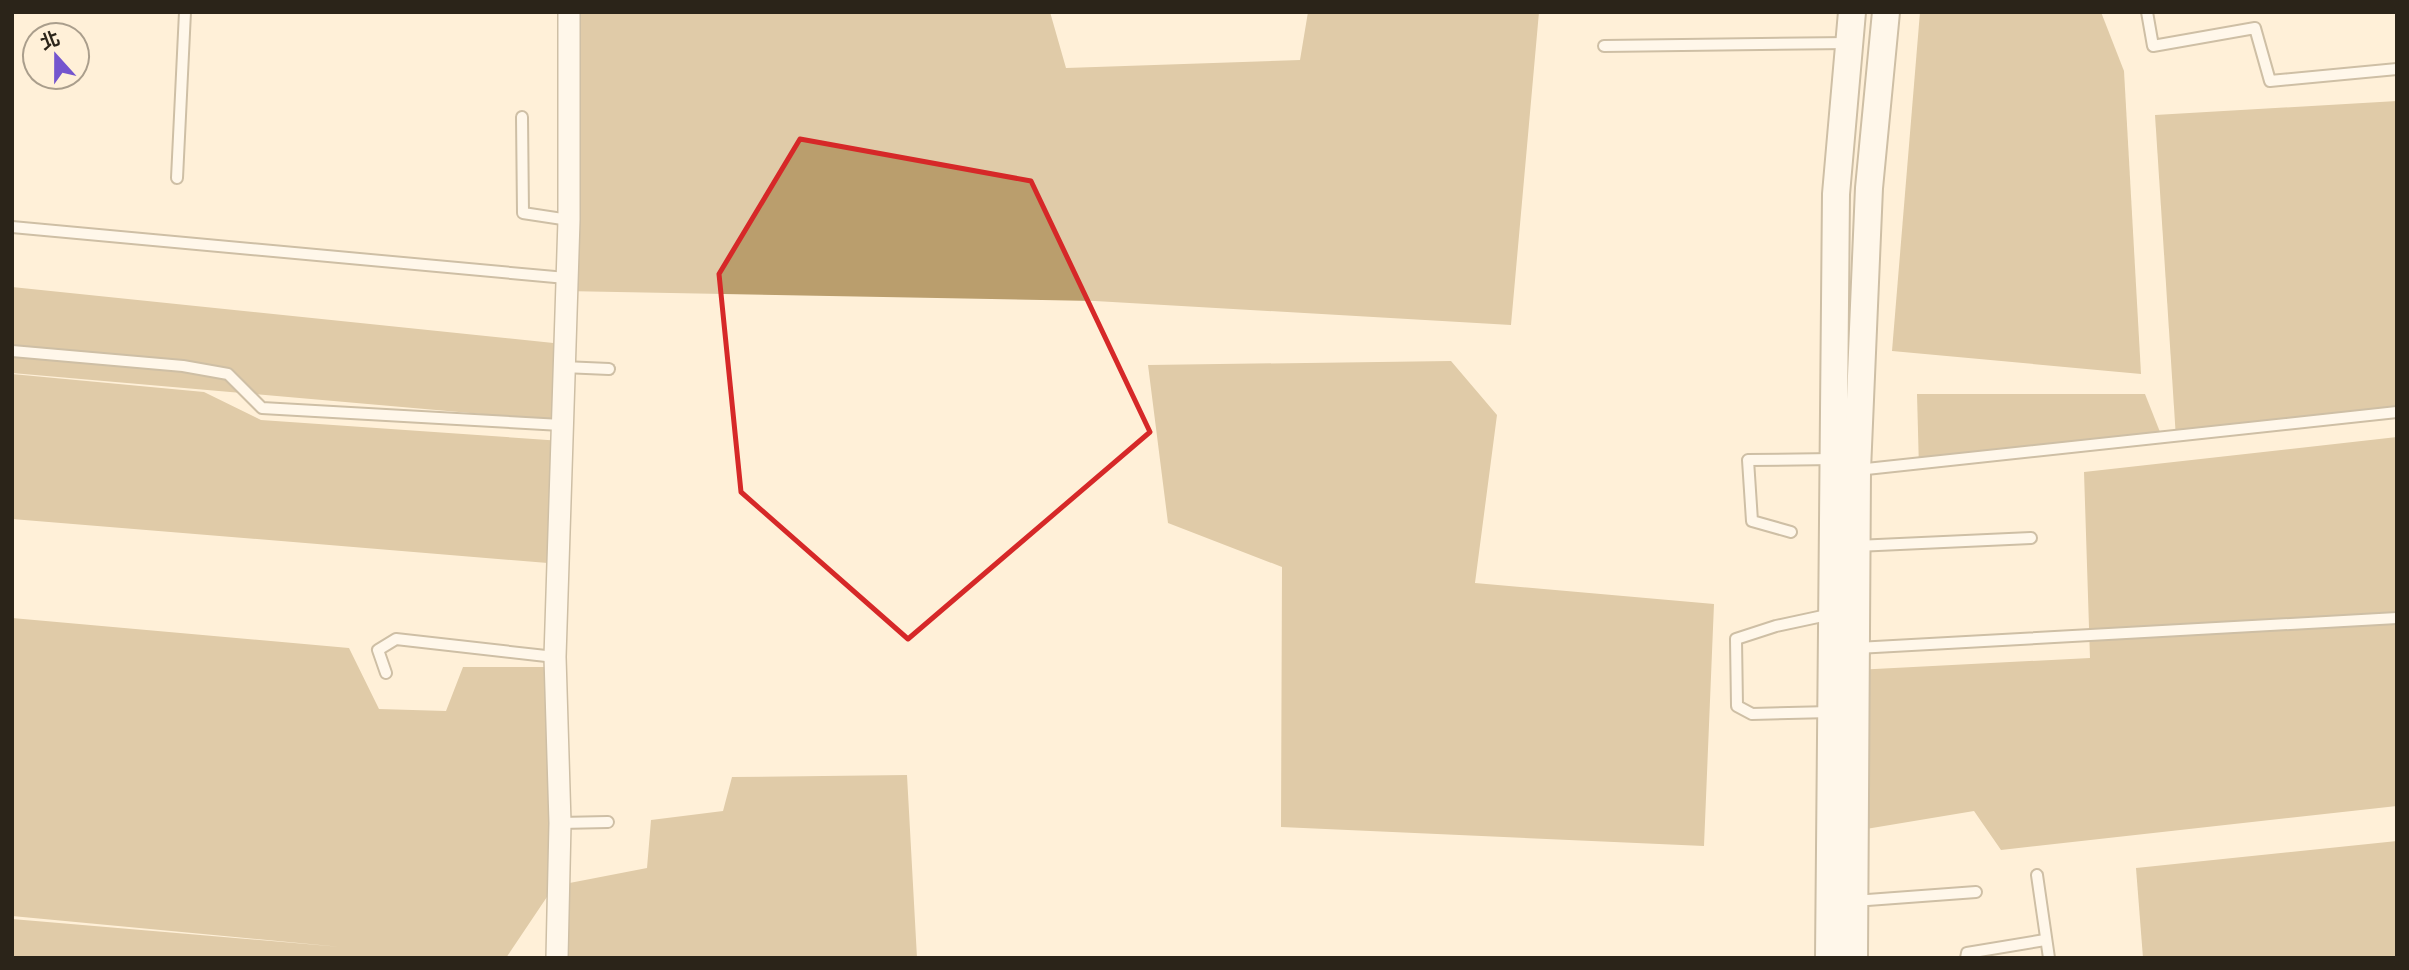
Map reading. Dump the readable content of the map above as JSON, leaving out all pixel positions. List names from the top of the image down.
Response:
{
  "north": "top"
}
